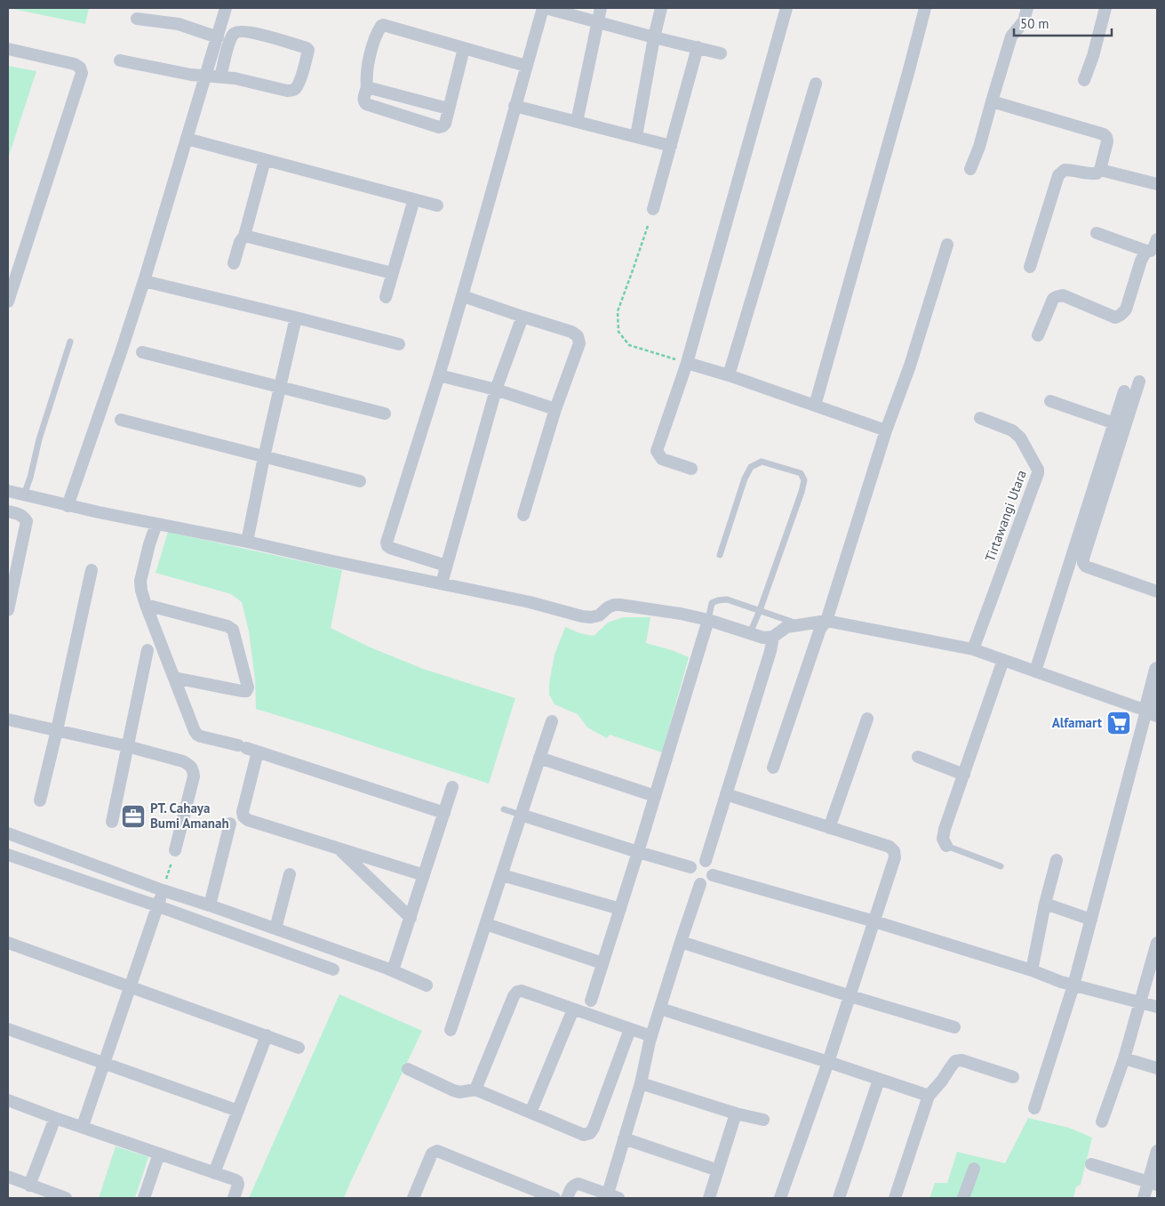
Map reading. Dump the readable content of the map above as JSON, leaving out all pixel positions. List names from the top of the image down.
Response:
{
  "streets": {
    "street": ["Tirtawangi Utara"]
  },
  "places": {
    "supermarket": ["Alfamart"],
    "office": ["PT. Cahaya Bumi Amanah"]
  },
  "scale_bar": "50 m"
}
